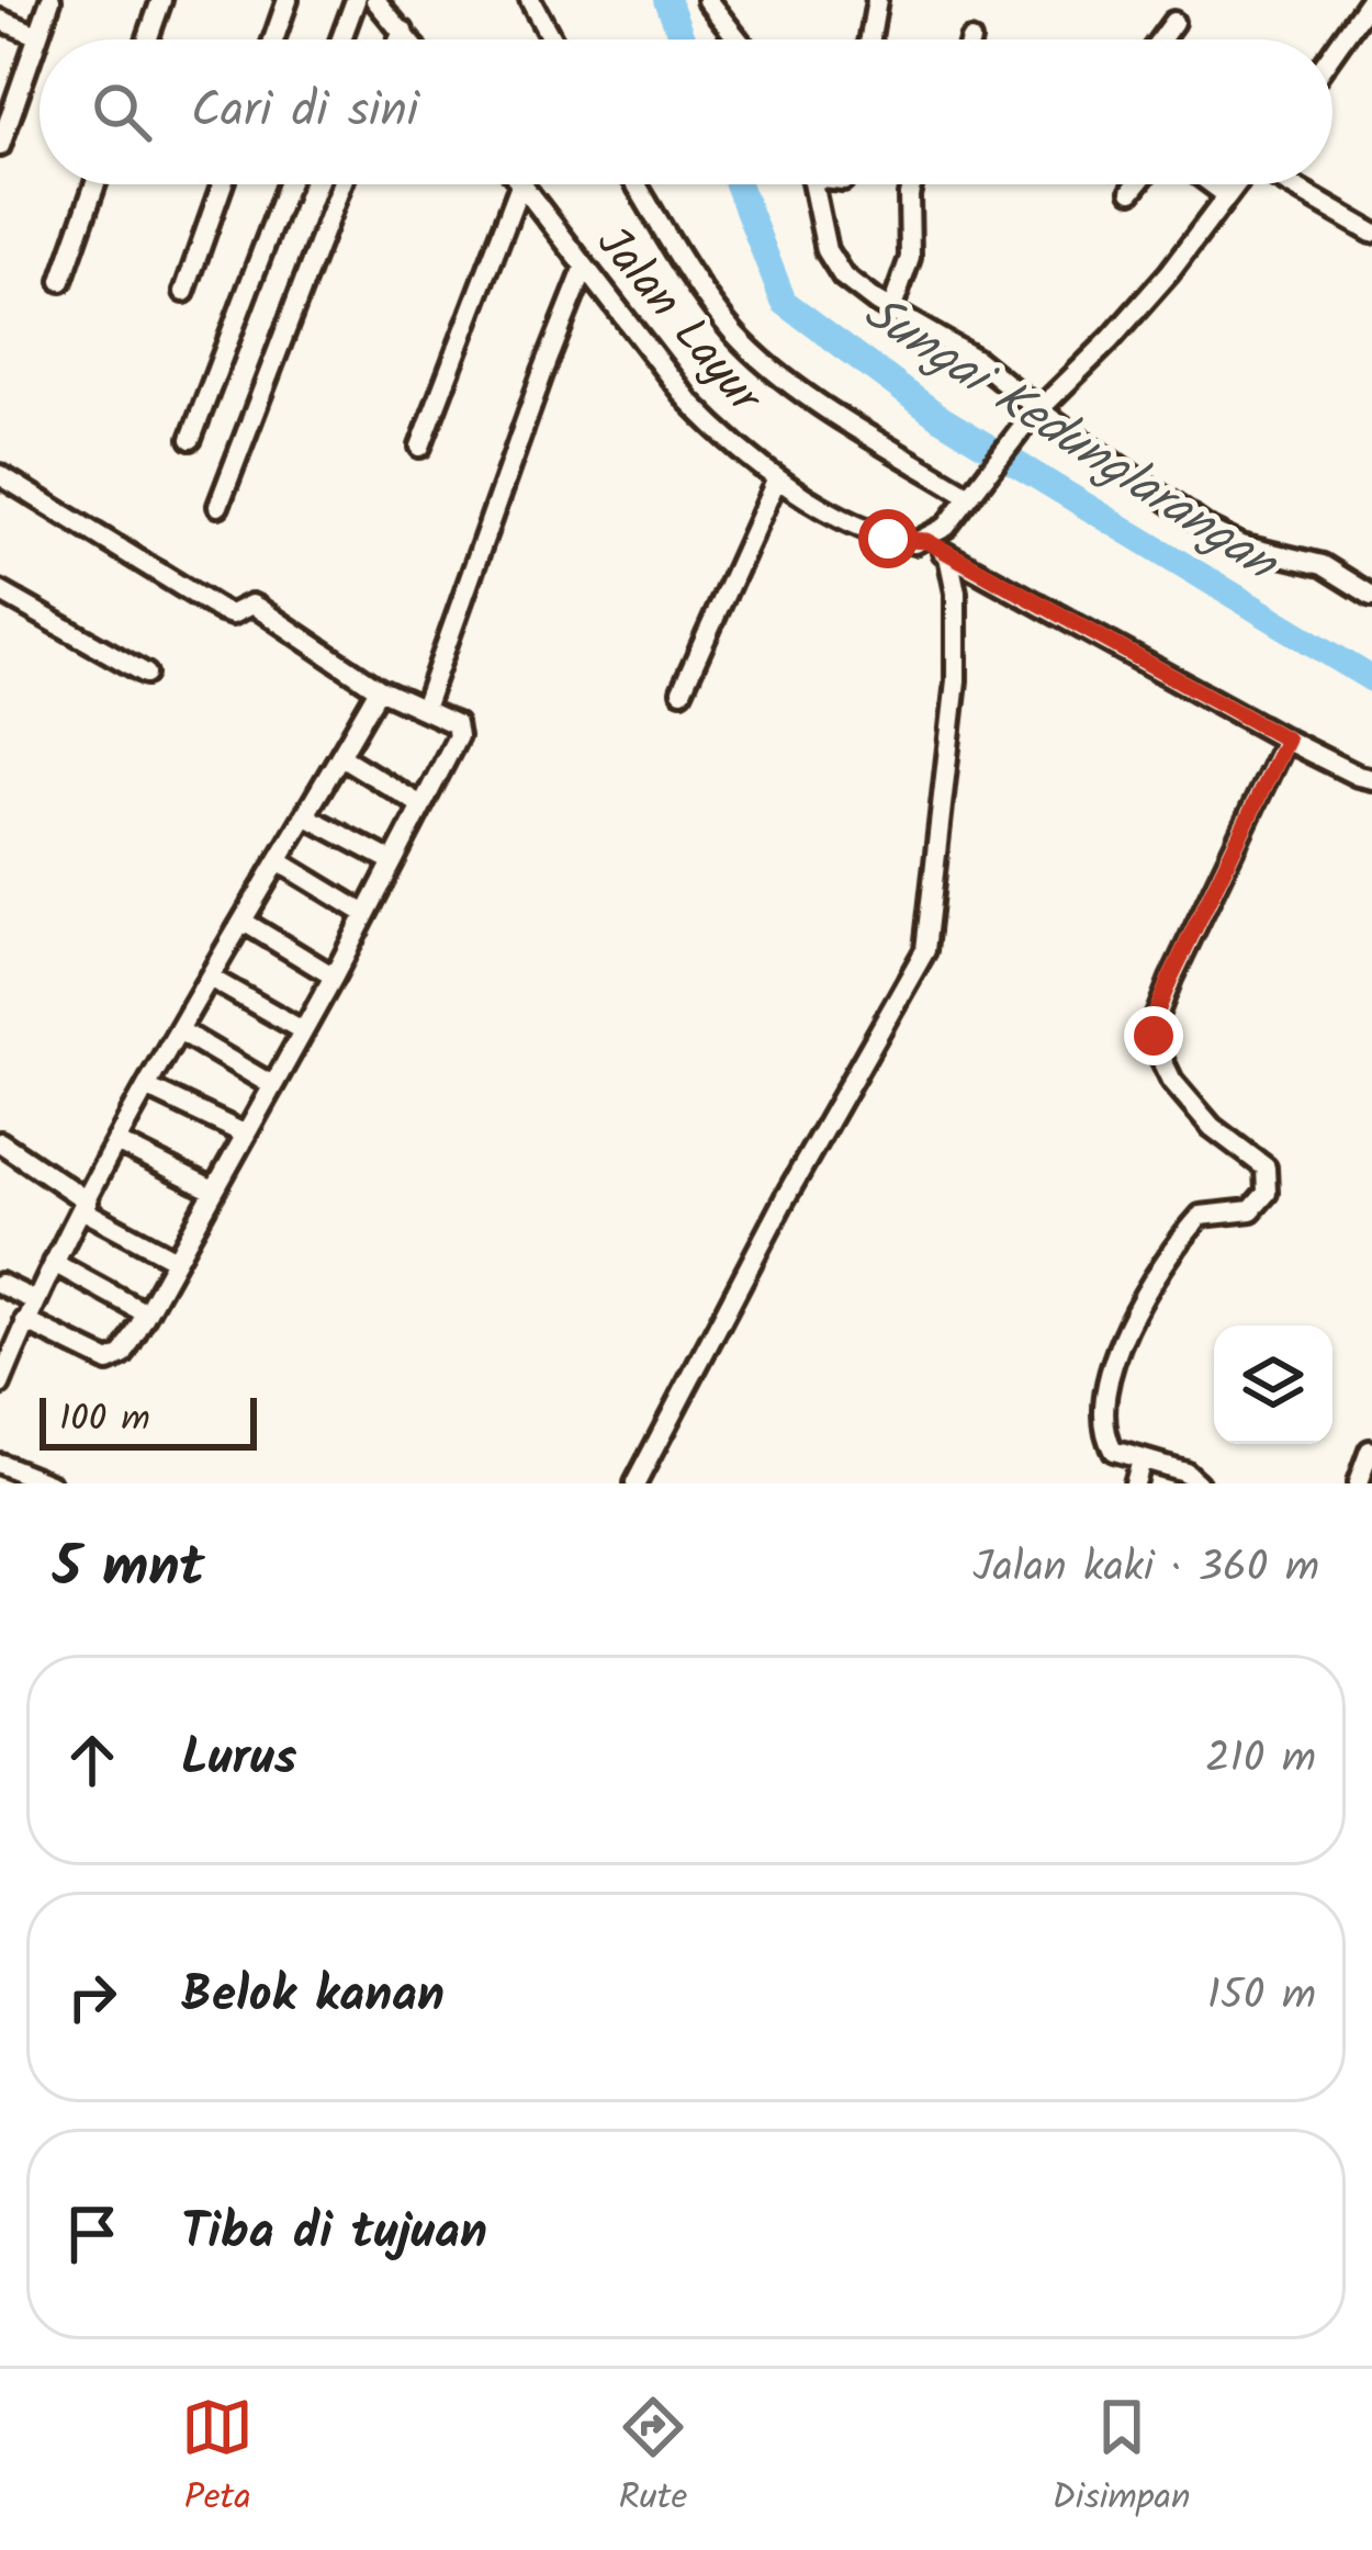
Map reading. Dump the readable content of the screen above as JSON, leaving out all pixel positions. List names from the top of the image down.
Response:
{
  "streets": {
    "street": ["Jalan Layur"]
  },
  "water": ["Sungai Kedunglarangan"],
  "scale_bar": "100 m",
  "page": {
    "search": "Cari di sini",
    "scale": "100 m",
    "heading": ["5 mnt", "Jalan kaki · 360 m"],
    "list": [
      ["Lurus", "210 m"],
      ["Belok kanan", "150 m"],
      "Tiba di tujuan"
    ],
    "nav": ["Peta", "Rute", "Disimpan"]
  }
}
